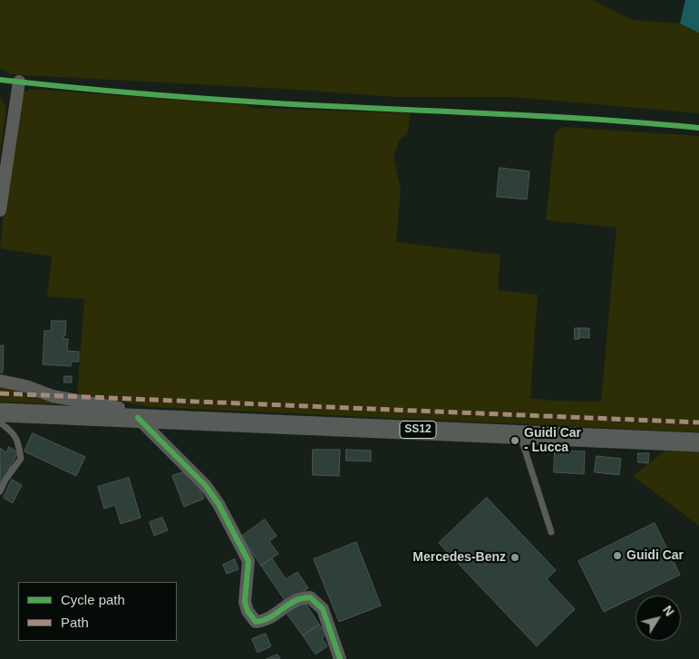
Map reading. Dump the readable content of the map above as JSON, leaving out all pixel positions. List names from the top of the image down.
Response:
{
  "streets": {
    "main road": ["SS12"]
  },
  "places": ["Guidi Car - Lucca", "Guidi Car", "Mercedes-Benz"],
  "legend": ["Cycle path", "Path"],
  "north": "top right"
}
